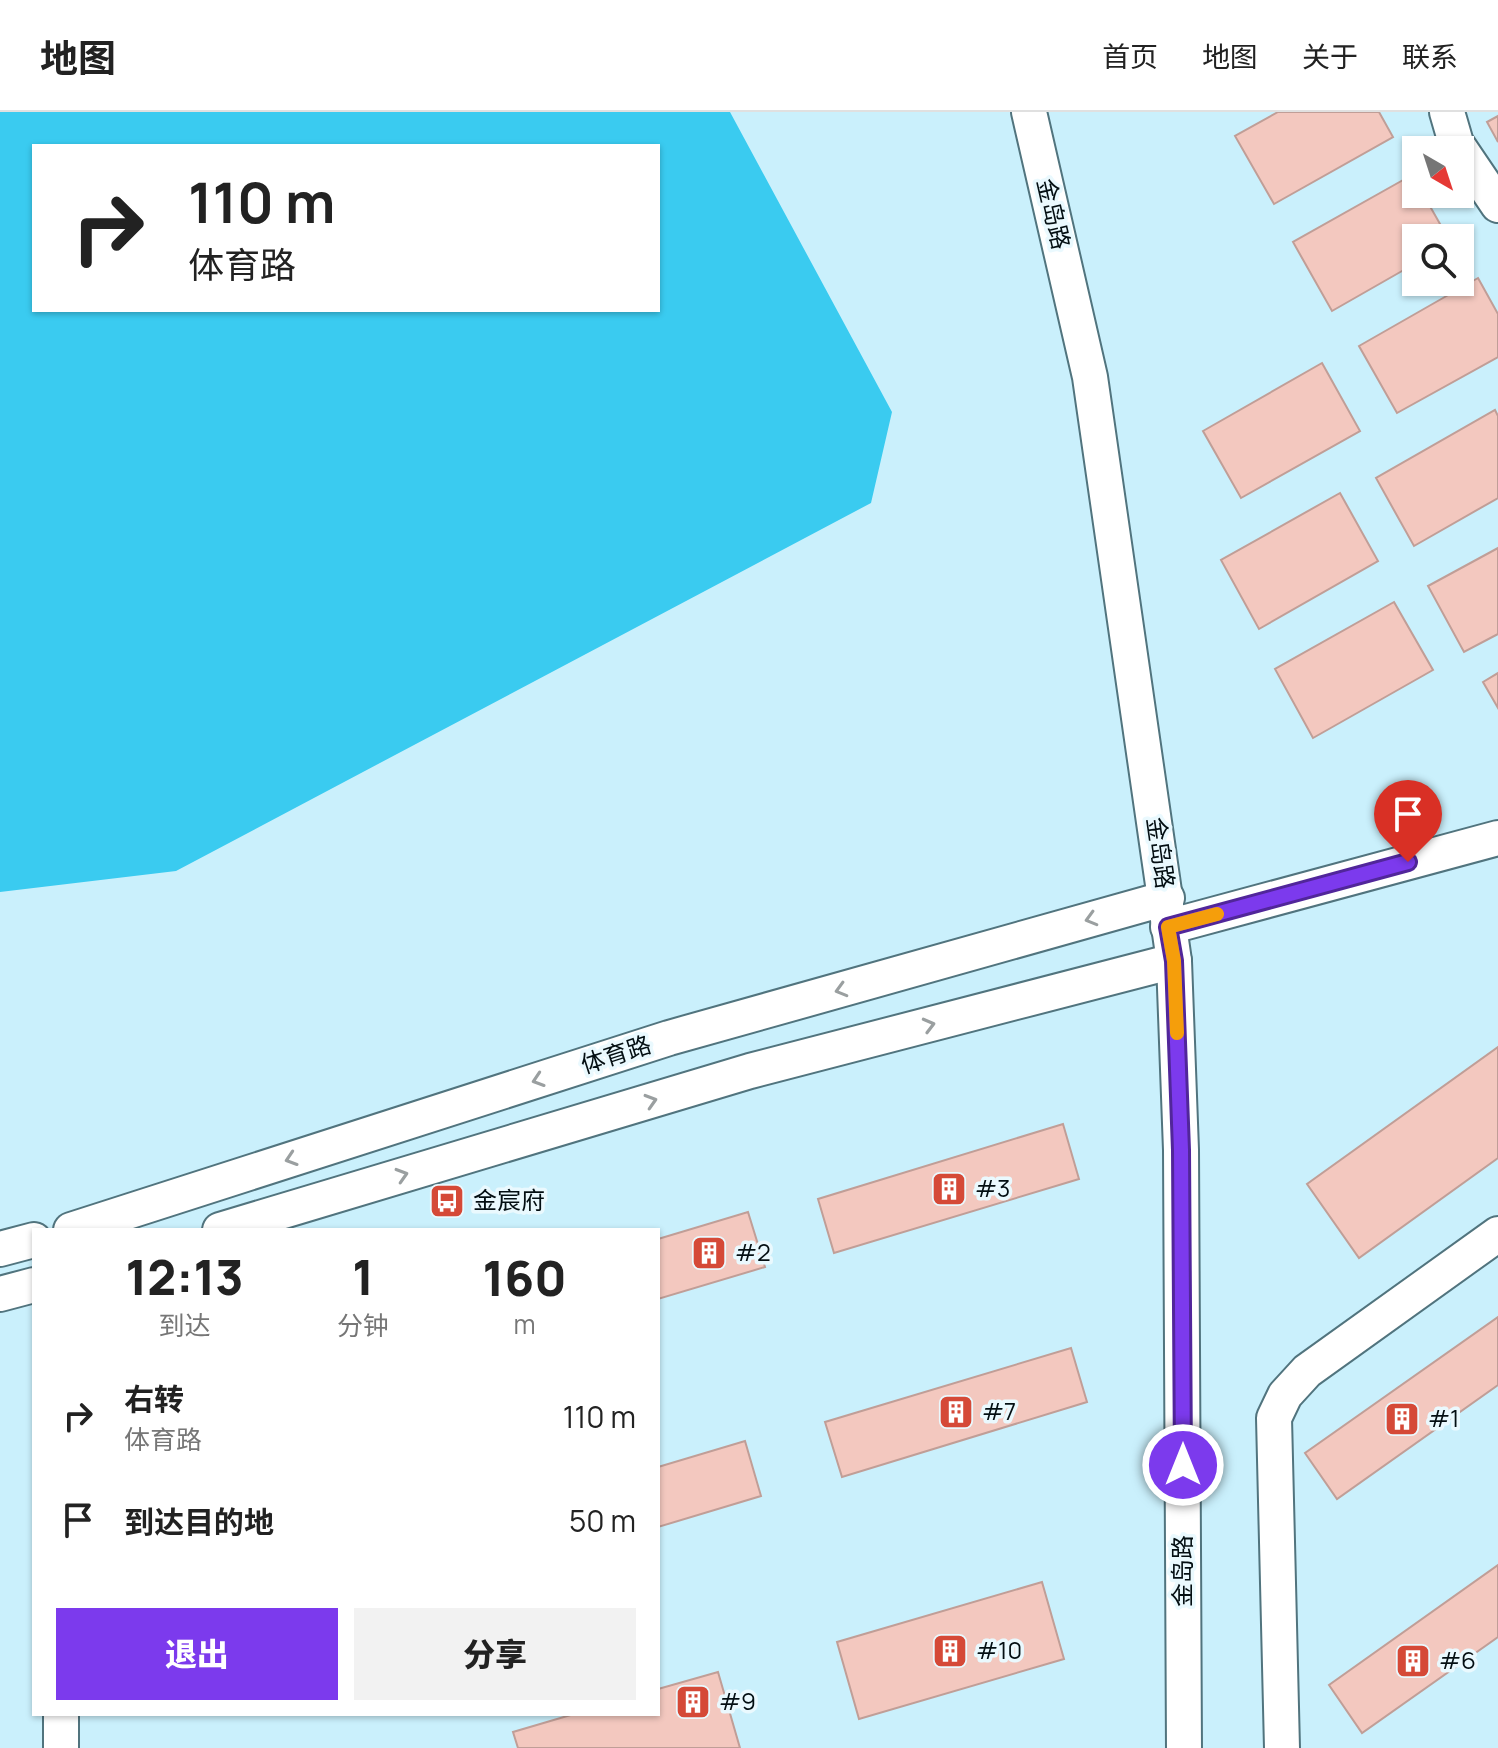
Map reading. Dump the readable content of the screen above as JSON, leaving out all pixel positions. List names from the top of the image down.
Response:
{
  "streets": {
    "street": ["金岛路", "体育路"]
  },
  "crossings": [
    ["金岛路", "体育路"]
  ],
  "places": {
    "building": [
      "#3",
      "#2",
      "#7",
      "#1",
      "#10",
      "#6",
      "#9"
    ],
    "bus stop": ["金宸府"]
  },
  "north": "bottom right",
  "page": {
    "header": "地图",
    "nav": [
      "首页",
      "地图",
      "关于",
      "联系"
    ],
    "turn": ["110 m", "体育路"],
    "eta": [
      "12:13",
      "到达",
      "1",
      "分钟",
      "160",
      "m"
    ],
    "list": [
      {
        "name": "右转",
        "note": "体育路",
        "value": "110 m"
      },
      {
        "name": "到达目的地",
        "value": "50 m"
      }
    ],
    "buttons": ["退出", "分享"]
  }
}
